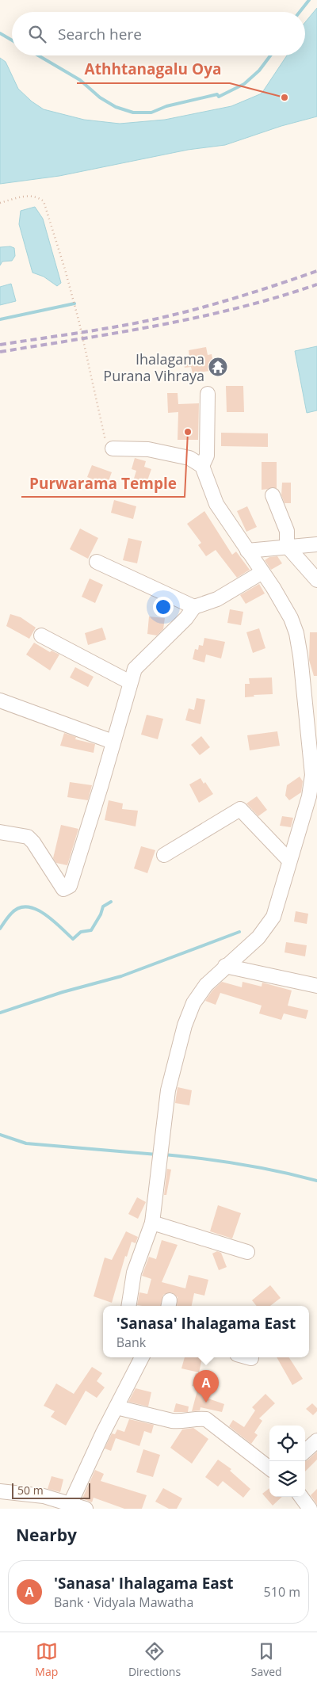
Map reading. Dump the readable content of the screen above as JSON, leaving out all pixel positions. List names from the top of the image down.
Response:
{
  "places": {
    "other": ["Athhtanagalu Oya", "Purwarama Temple"],
    "temple": ["Ihalagama Purana Vihraya"]
  },
  "scale_bar": "50 m",
  "page": {
    "search": "Search here",
    "popup": ["'Sanasa' Ihalagama East", "Bank"],
    "pins": "A",
    "scale": "50 m",
    "heading": "Nearby",
    "list": [
      {
        "mark": "A",
        "name": "'Sanasa' Ihalagama East",
        "note": "Bank · Vidyala Mawatha",
        "value": "510 m"
      }
    ],
    "nav": ["Map", "Directions", "Saved"]
  }
}
